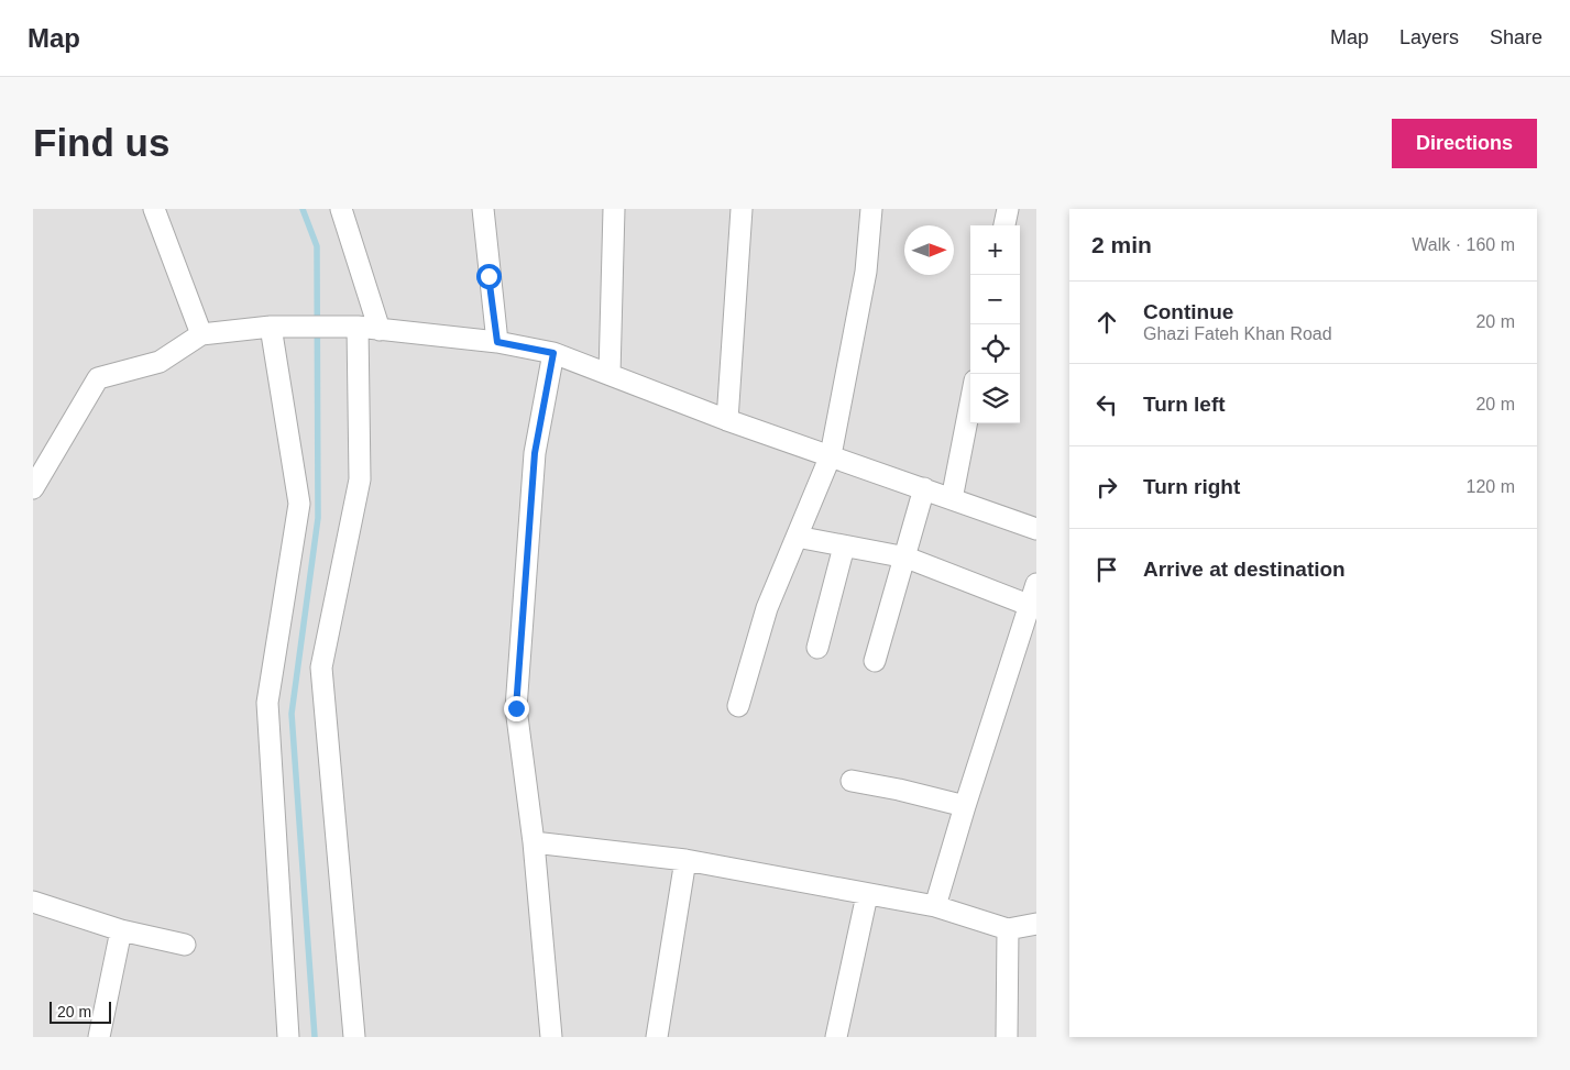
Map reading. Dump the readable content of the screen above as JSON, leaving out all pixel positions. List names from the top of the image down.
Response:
{
  "scale_bar": "20 m",
  "north": "right",
  "page": {
    "header": "Map",
    "nav": ["Map", "Layers", "Share"],
    "buttons": "Directions",
    "title": "Find us",
    "heading": ["2 min", "Walk · 160 m"],
    "map_buttons": ["+", "−"],
    "list": [
      ["Continue", "Ghazi Fateh Khan Road", "20 m"],
      ["Turn left", "20 m"],
      ["Turn right", "120 m"],
      "Arrive at destination"
    ],
    "scale": "20 m"
  }
}
